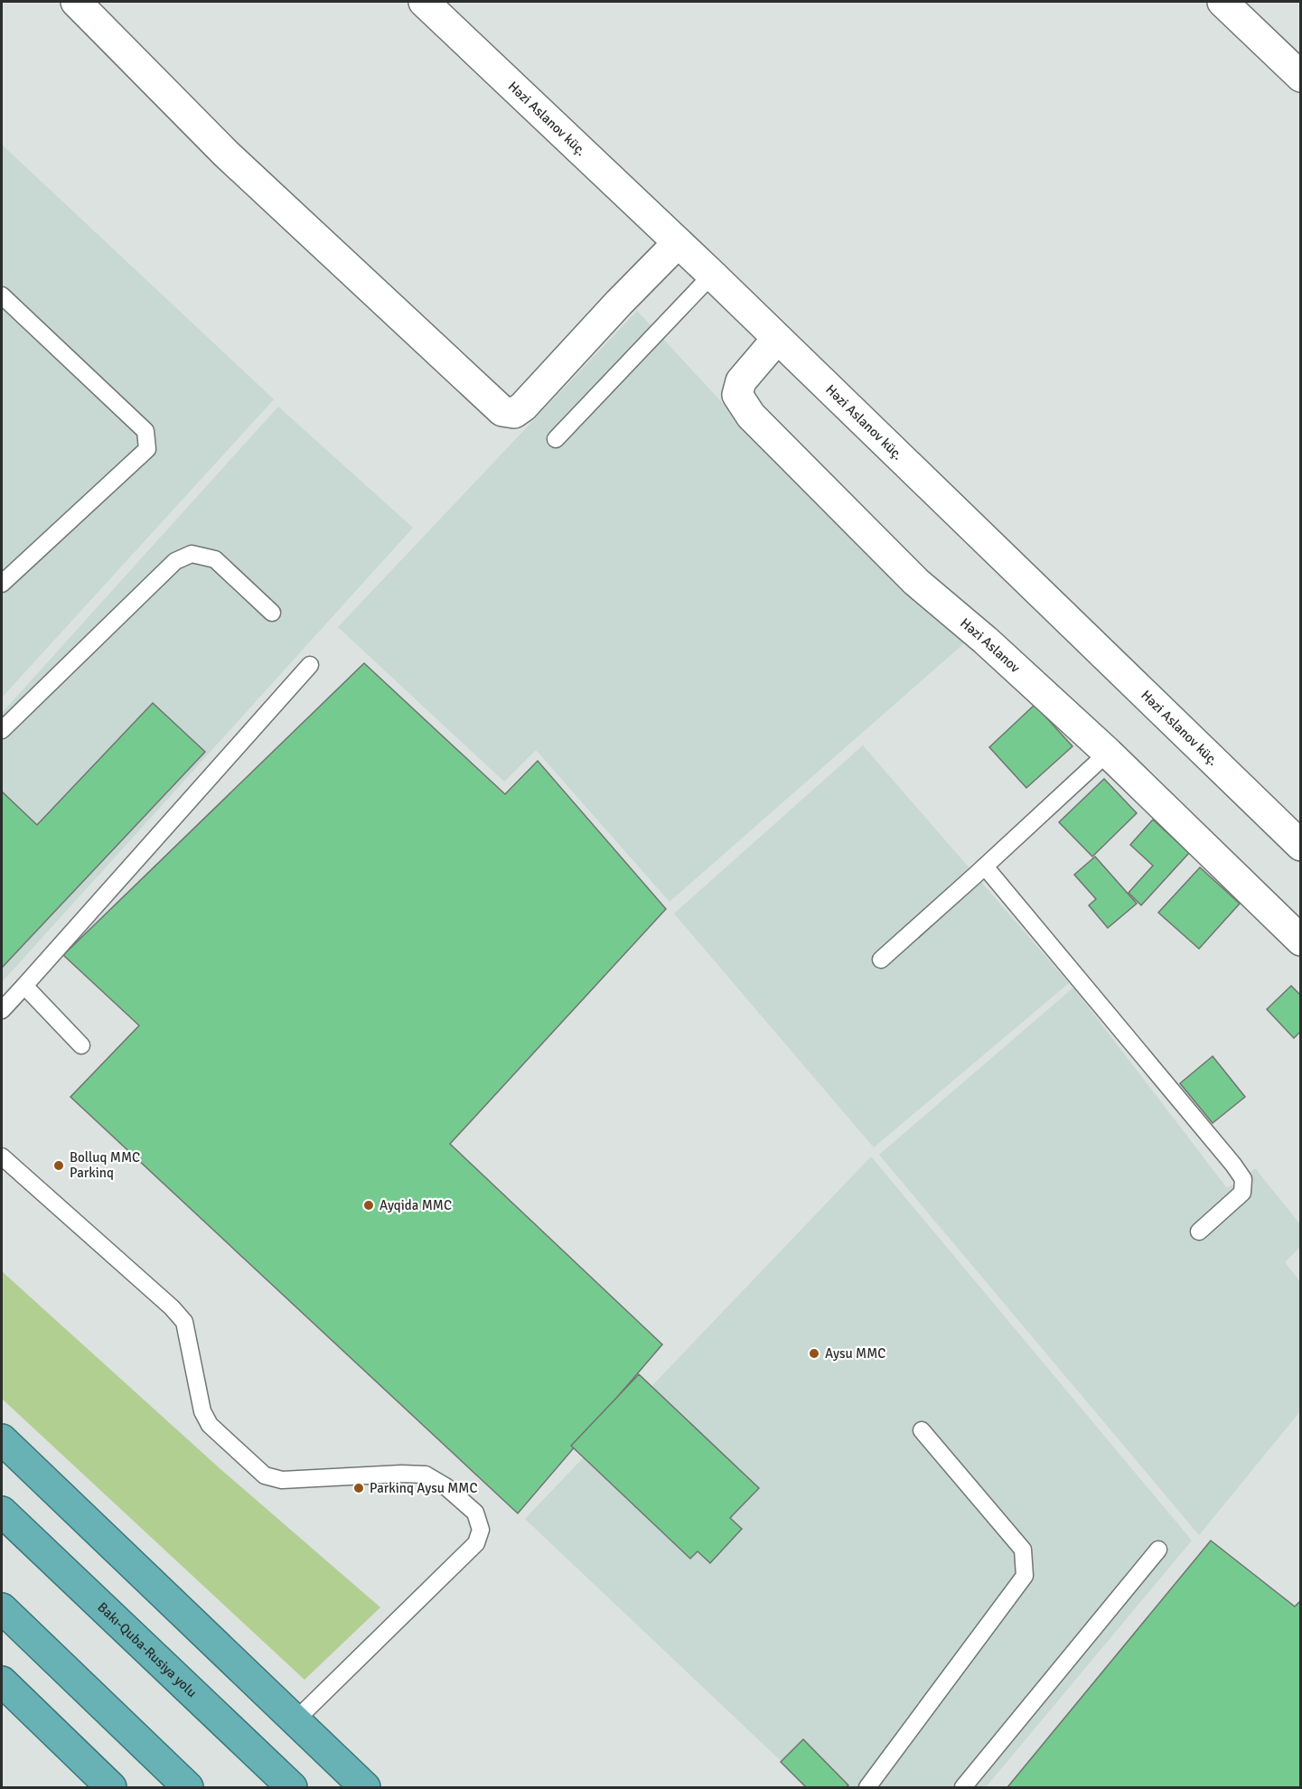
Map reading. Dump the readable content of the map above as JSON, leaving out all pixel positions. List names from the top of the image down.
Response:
{
  "streets": {
    "highway": ["Bakı-Quba-Rusiya yolu"],
    "street": ["Həzi Aslanov küç.", "Həzi Aslanov"]
  },
  "crossings": [
    ["Həzi Aslanov küç.", "Həzi Aslanov"]
  ],
  "places": [
    "Bolluq MMC Parkinq",
    "Ayqida MMC",
    "Aysu MMC",
    "Parkinq Aysu MMC"
  ]
}
